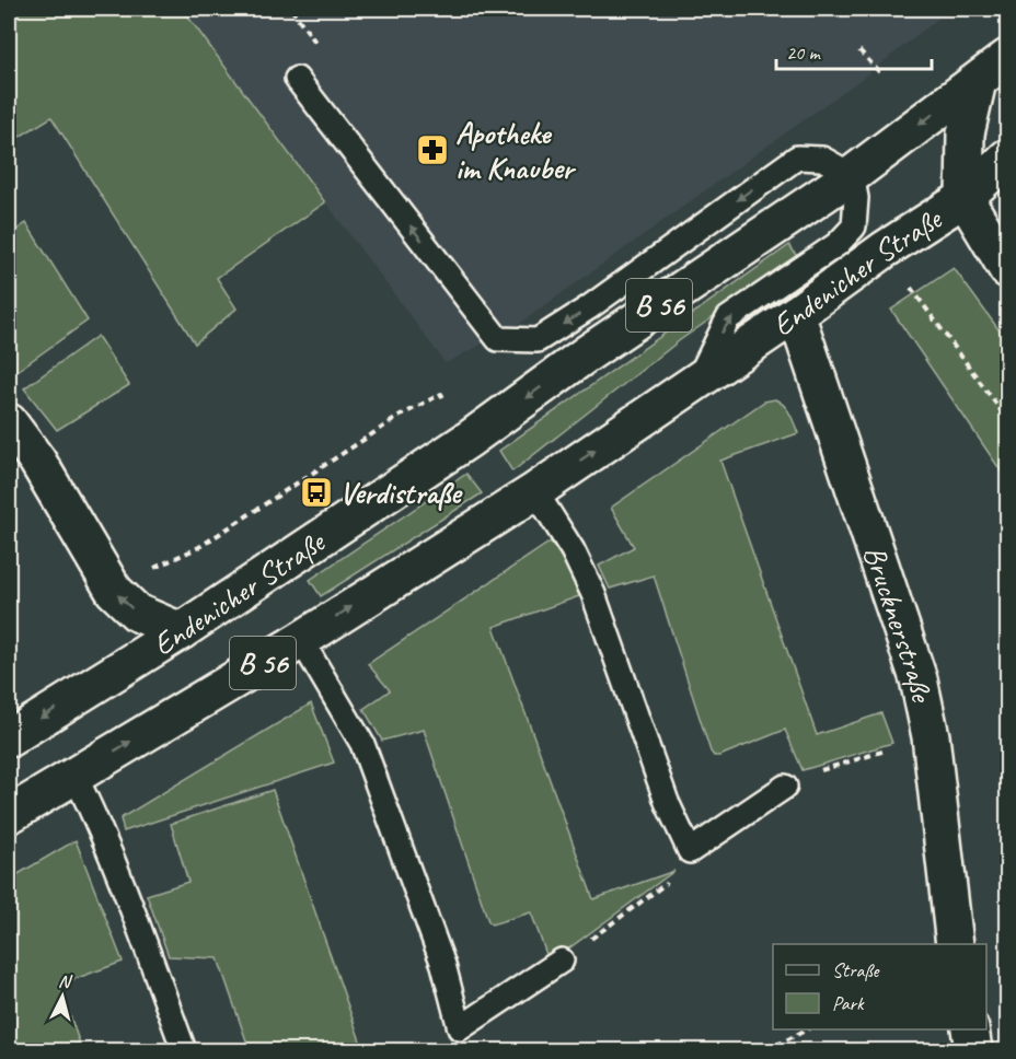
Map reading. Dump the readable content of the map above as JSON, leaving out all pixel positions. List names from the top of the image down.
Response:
{
  "streets": {
    "main road": ["Endenicher Straße", "B 56", "Brucknerstraße"]
  },
  "crossings": [
    ["Endenicher Straße", "Brucknerstraße"]
  ],
  "places": {
    "pharmacy": ["Apotheke im Knauber"],
    "bus stop": ["Verdistraße"]
  },
  "legend": ["Straße", "Park"],
  "scale_bar": "20 m",
  "north": "top"
}
